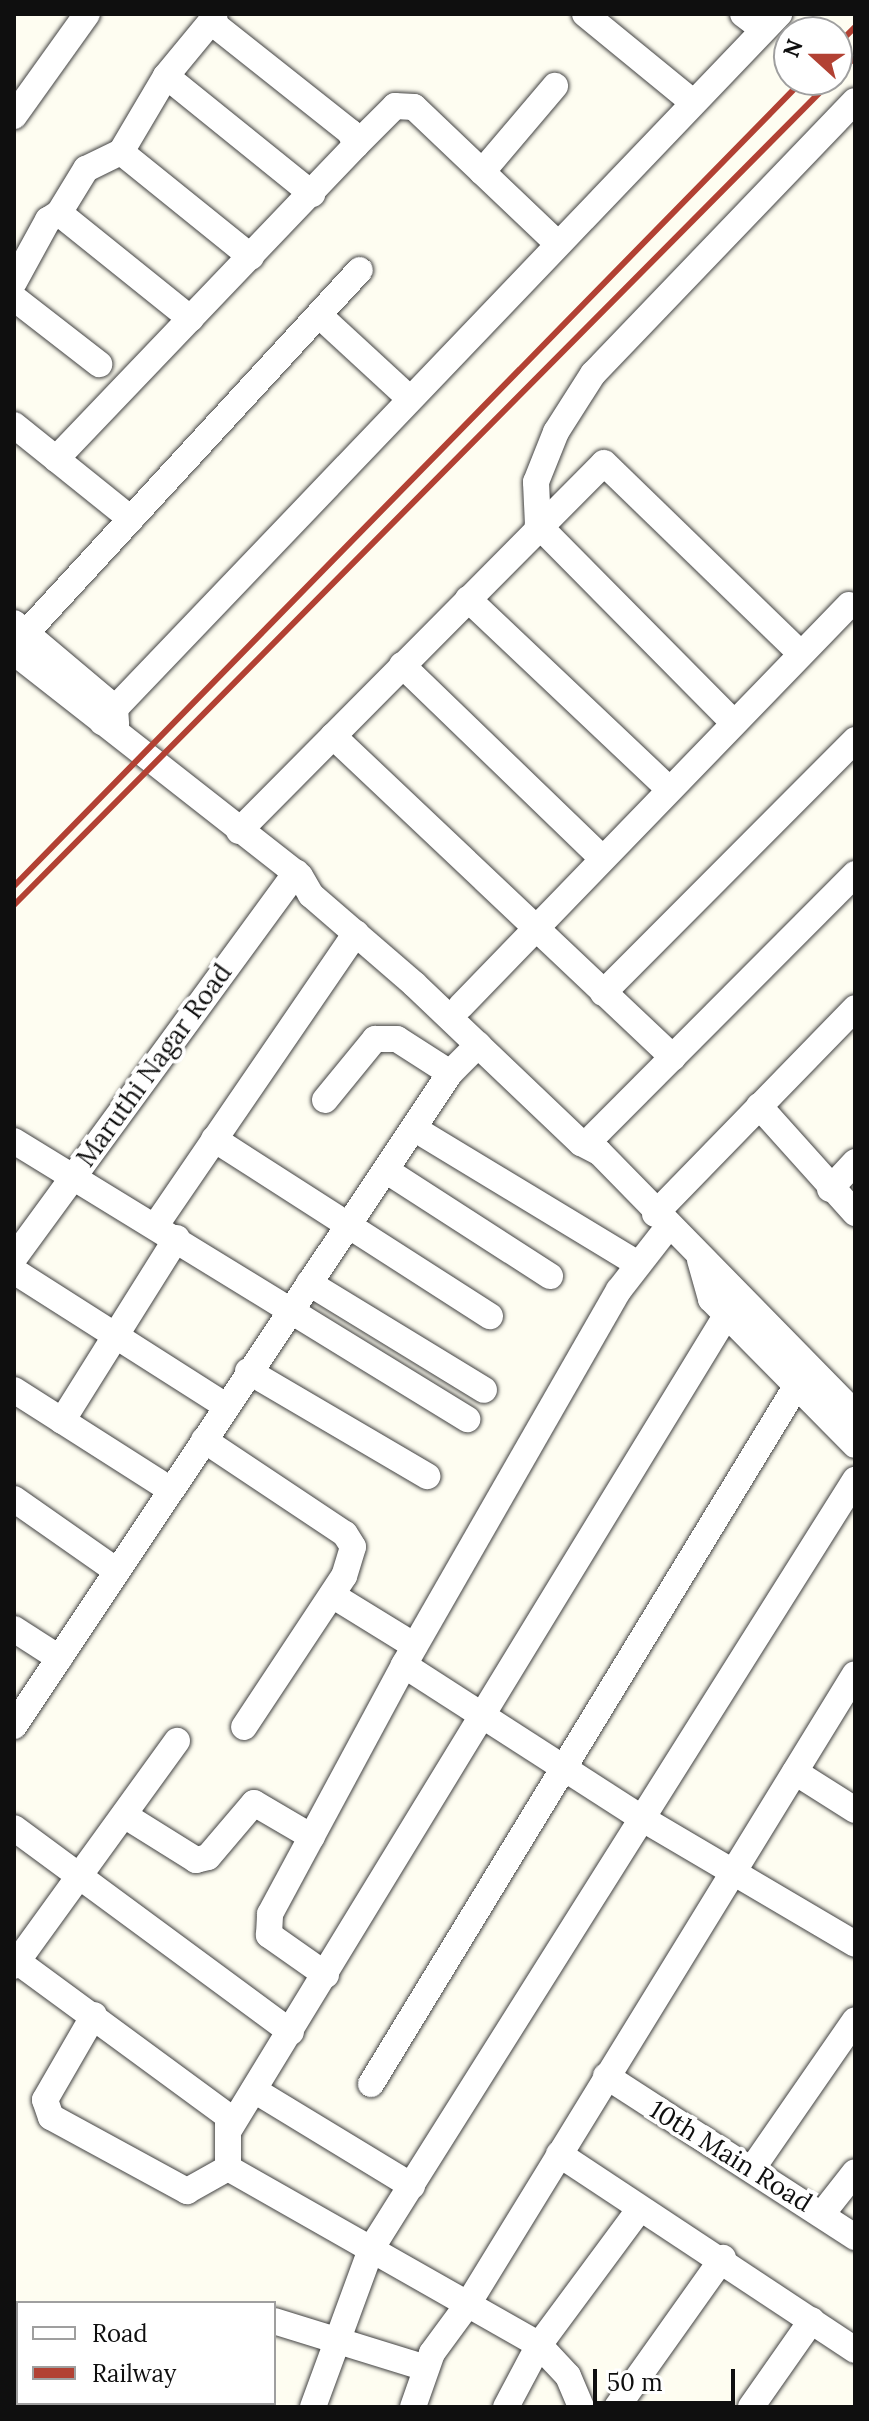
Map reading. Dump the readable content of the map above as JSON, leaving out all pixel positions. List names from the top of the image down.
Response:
{
  "streets": {
    "street": ["Maruthi Nagar Road", "10th Main Road"]
  },
  "legend": ["Road", "Railway"],
  "scale_bar": "50 m",
  "north": "left"
}
